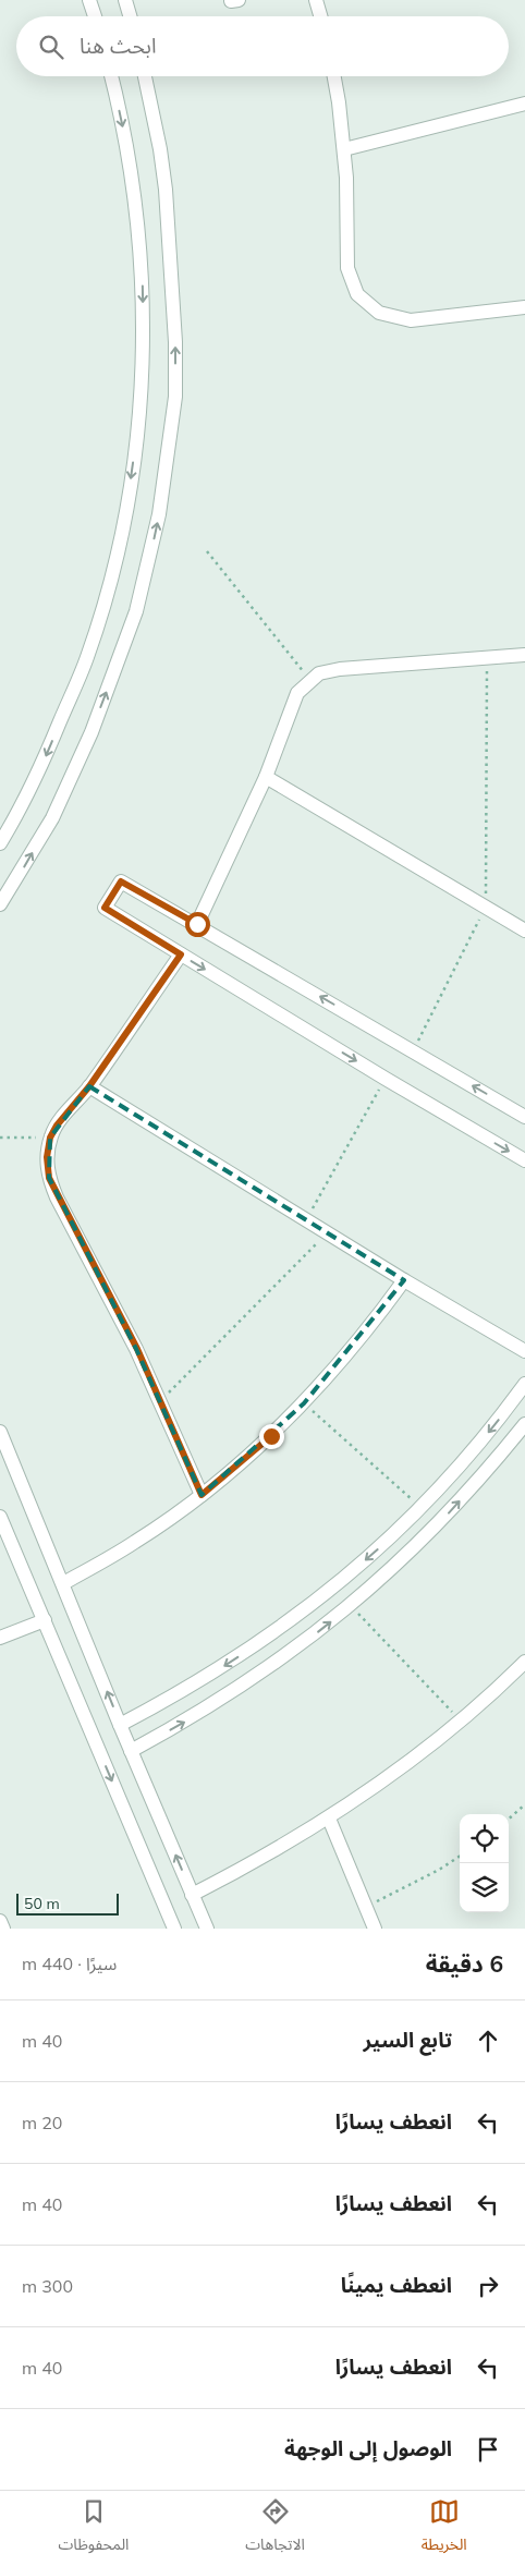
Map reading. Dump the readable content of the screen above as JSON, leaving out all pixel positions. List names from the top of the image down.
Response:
{
  "scale_bar": "50 m",
  "page": {
    "search": "ابحث هنا",
    "scale": "50 m",
    "heading": ["6 دقيقة", "سيرًا · 440 m"],
    "list": [
      ["تابع السير", "40 m"],
      ["انعطف يسارًا", "20 m"],
      ["انعطف يسارًا", "40 m"],
      ["انعطف يمينًا", "300 m"],
      ["انعطف يسارًا", "40 m"],
      "الوصول إلى الوجهة"
    ],
    "nav": ["الخريطة", "الاتجاهات", "المحفوظات"]
  }
}
